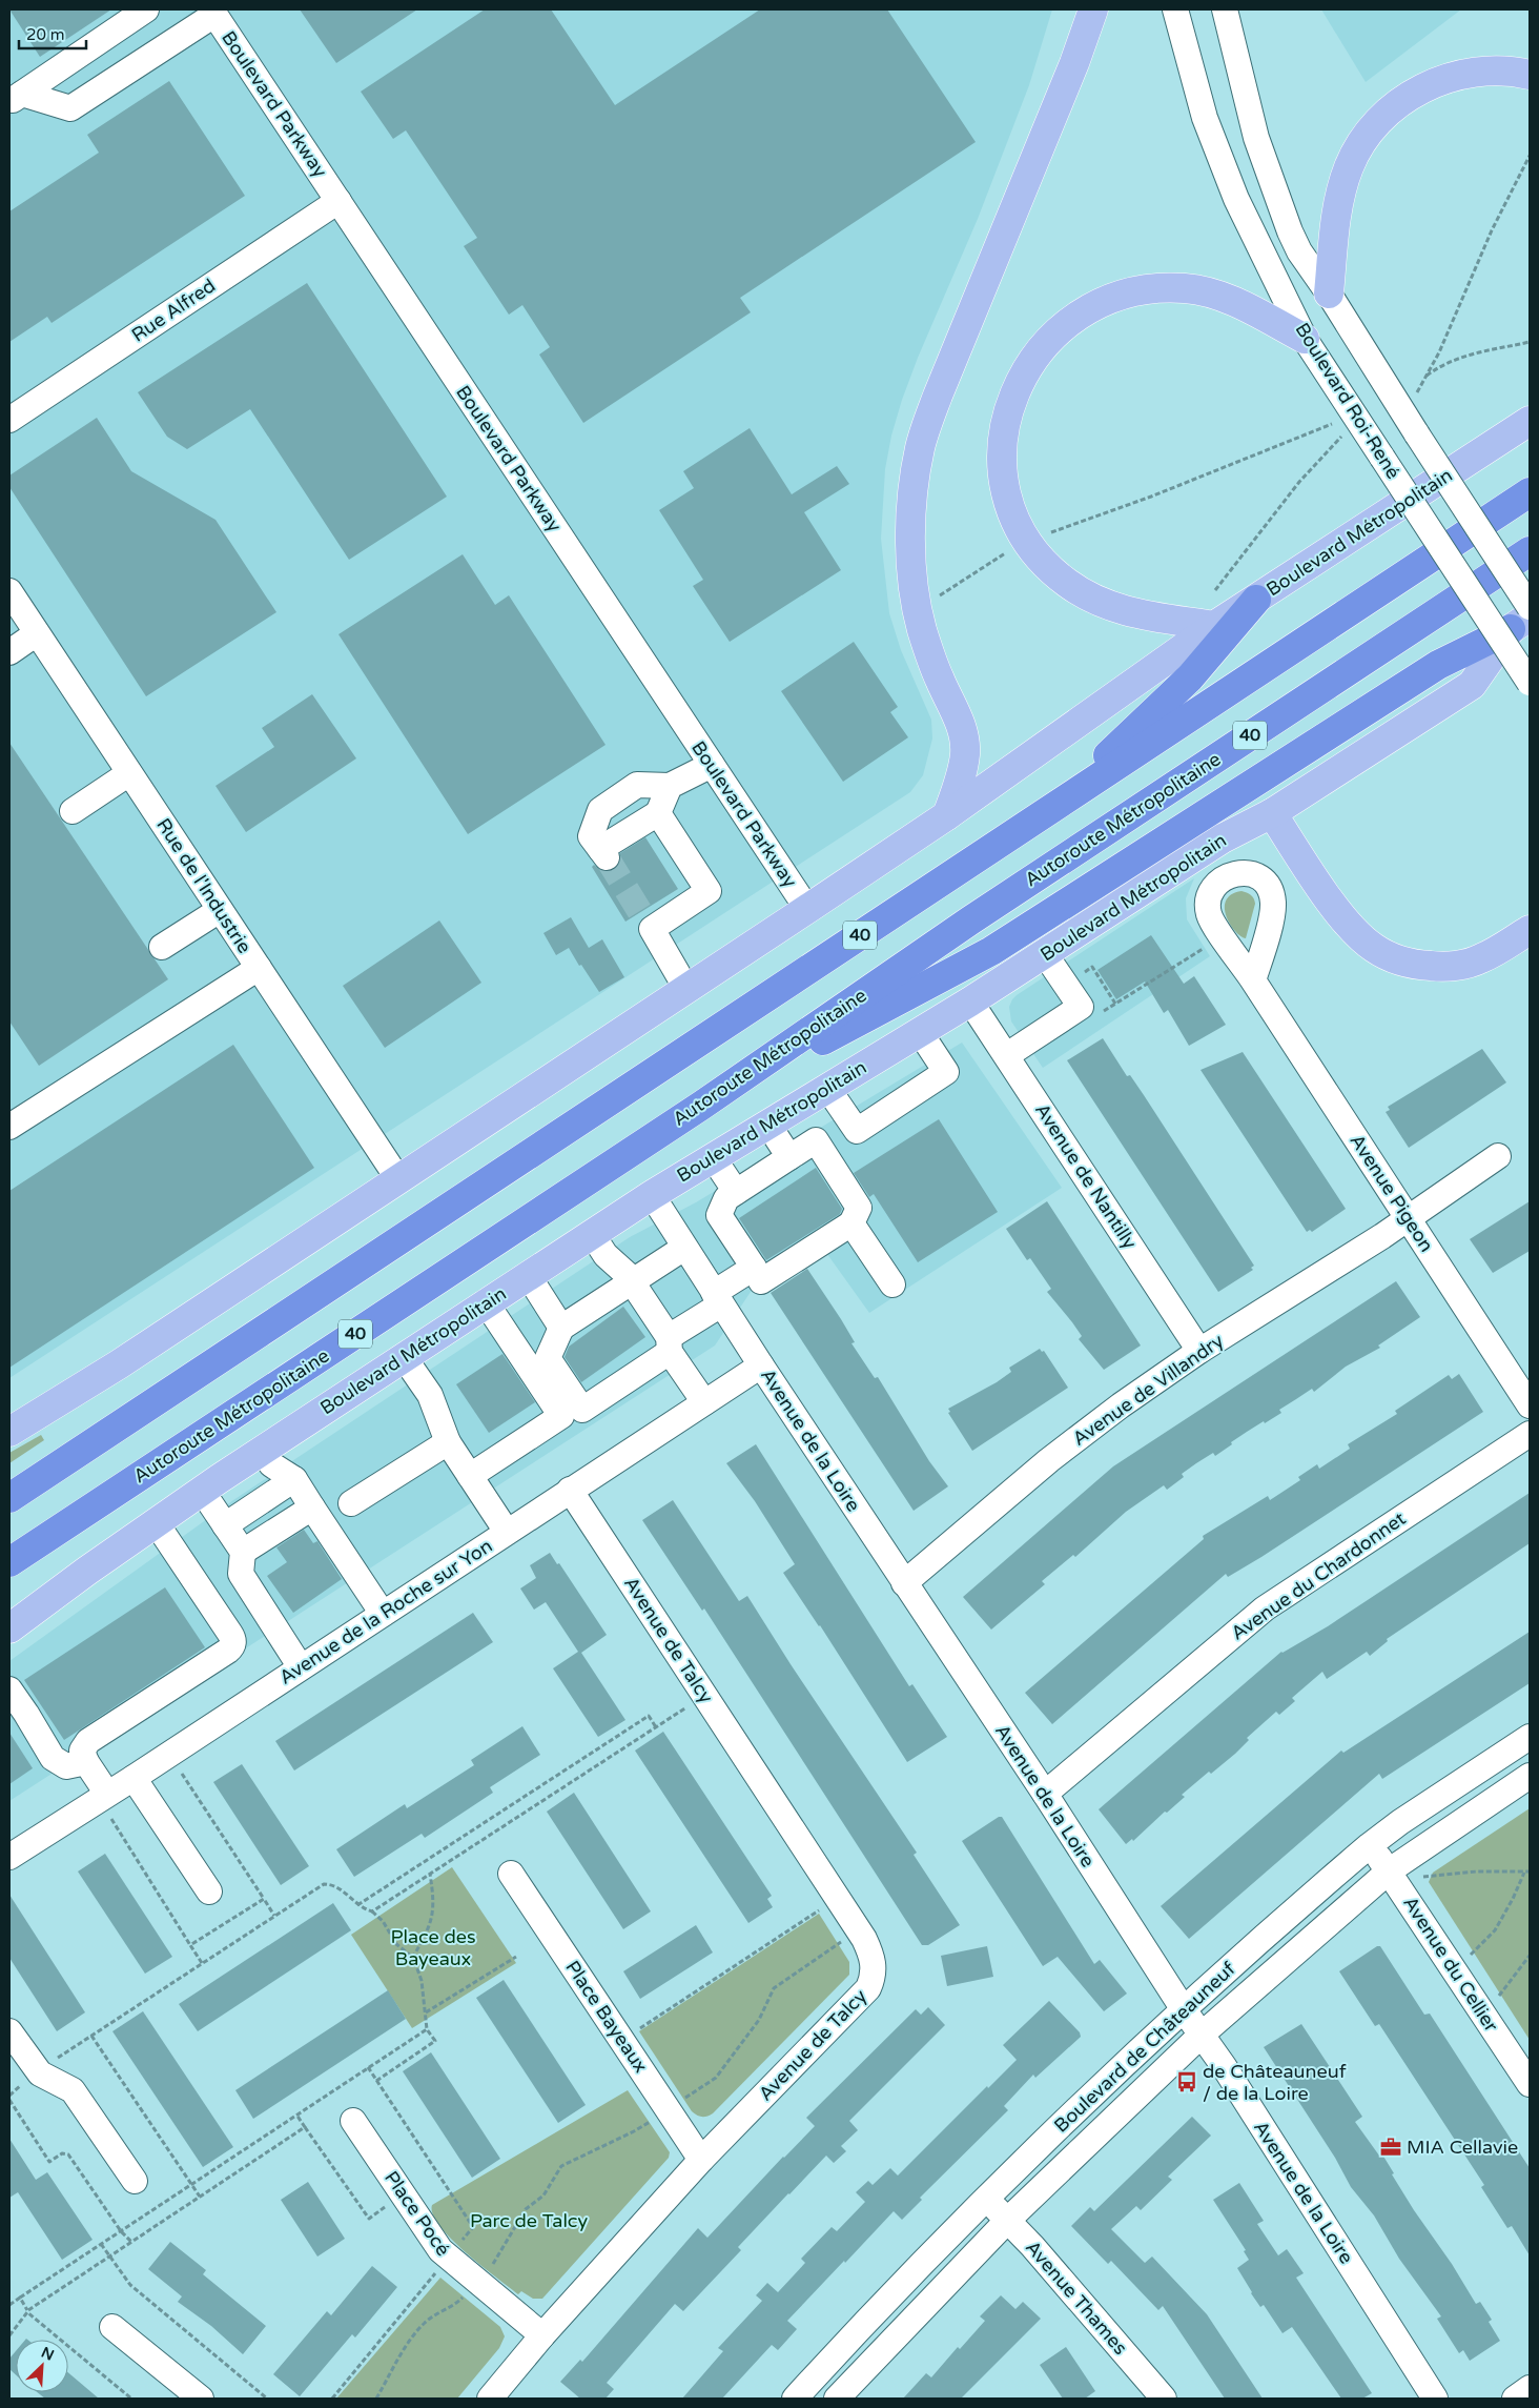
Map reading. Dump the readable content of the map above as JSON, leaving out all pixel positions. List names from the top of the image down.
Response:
{
  "streets": {
    "highway": ["40", "Autoroute Métropolitaine"],
    "main road": ["Boulevard Métropolitain"],
    "street": [
      "Boulevard Parkway",
      "Rue Alfred",
      "Boulevard Roi-René",
      "Rue de l'Industrie",
      "Avenue de Nantilly",
      "Avenue Pigeon",
      "Avenue de Villandry",
      "Avenue de la Loire",
      "Avenue du Chardonnet",
      "Avenue de la Roche sur Yon",
      "Avenue de Talcy",
      "Avenue du Cellier",
      "Place Bayeaux",
      "Boulevard de Châteauneuf",
      "Place Pocé",
      "Avenue Thames"
    ]
  },
  "crossings": [
    ["Boulevard Parkway", "Rue Alfred"],
    ["Boulevard Parkway", "Boulevard Métropolitain"],
    ["Boulevard Métropolitain", "Rue de l'Industrie"],
    ["Boulevard Métropolitain", "Avenue de Nantilly"],
    ["Boulevard Métropolitain", "Avenue de la Loire"],
    ["Avenue de Nantilly", "Avenue de Villandry"],
    ["Avenue Pigeon", "Avenue de Villandry"],
    ["Avenue de Villandry", "Avenue de la Loire"],
    ["Avenue de la Loire", "Avenue du Chardonnet"],
    ["Avenue de la Loire", "Avenue de la Roche sur Yon"],
    ["Avenue de la Loire", "Boulevard de Châteauneuf"],
    ["Avenue de la Roche sur Yon", "Avenue de Talcy"],
    ["Avenue de Talcy", "Place Bayeaux"],
    ["Avenue de Talcy", "Place Pocé"],
    ["Avenue du Cellier", "Boulevard de Châteauneuf"],
    ["Boulevard de Châteauneuf", "Avenue Thames"]
  ],
  "parks": ["Place des Bayeaux", "Parc de Talcy"],
  "places": {
    "bus stop": ["de Châteauneuf / de la Loire"],
    "office": ["MIA Cellavie"]
  },
  "scale_bar": "20 m",
  "north": "top right"
}
